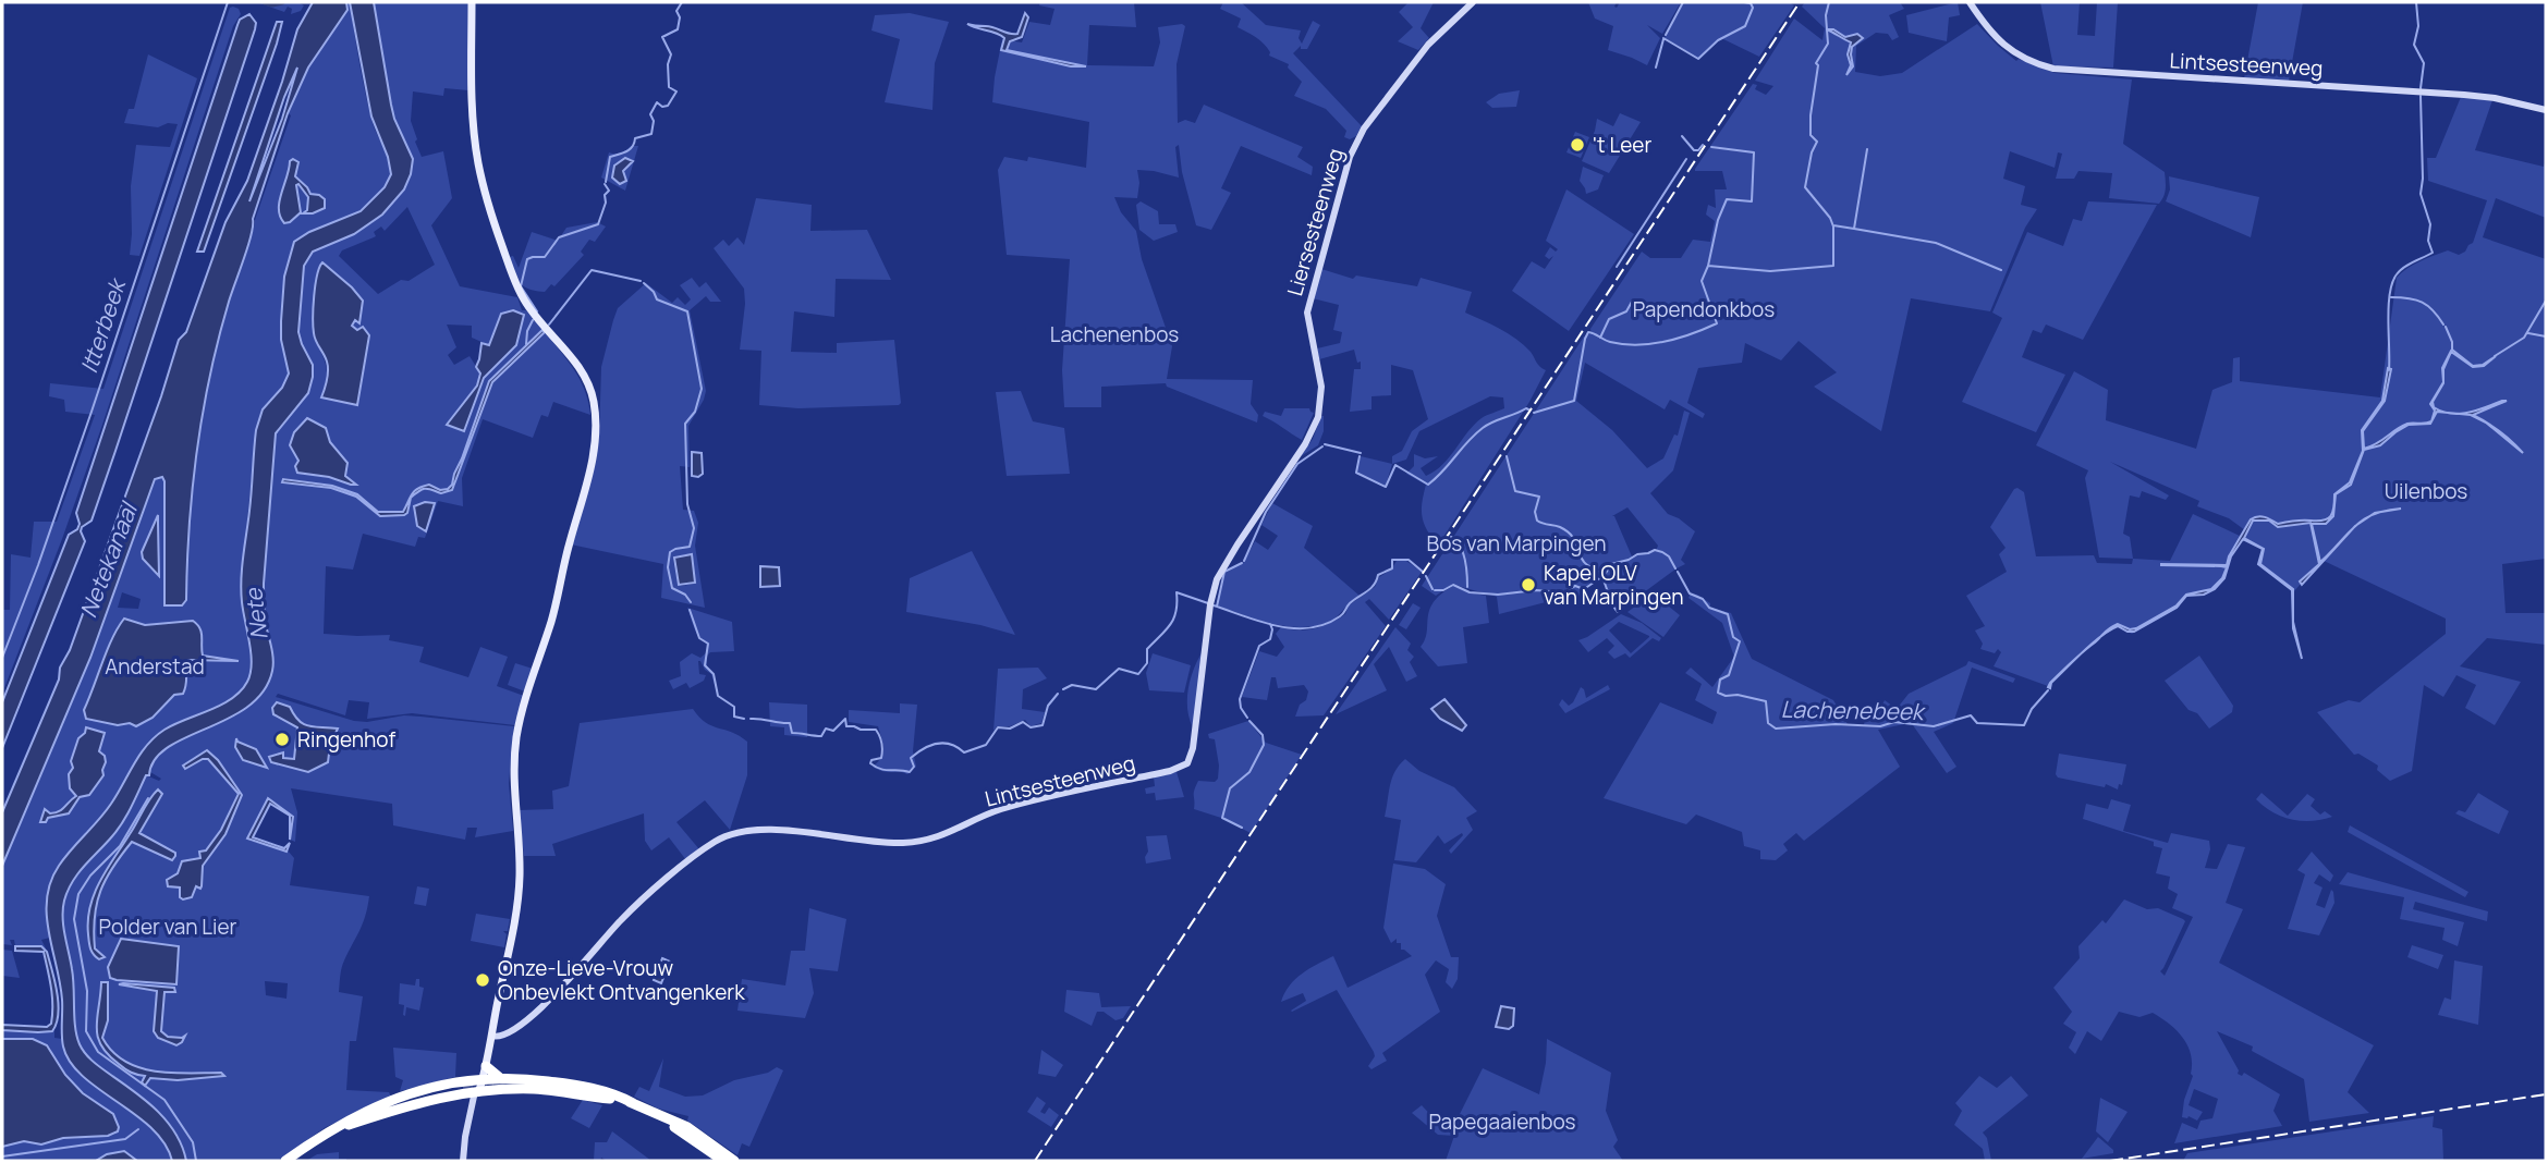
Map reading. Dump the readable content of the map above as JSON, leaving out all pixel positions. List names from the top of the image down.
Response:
{
  "streets": {
    "street": ["Lintsesteenweg", "Liersesteenweg"]
  },
  "crossings": [
    ["Lintsesteenweg", "Liersesteenweg"]
  ],
  "water": [
    "Itterbeek",
    "Netekanaal",
    "Nete",
    "Lachenebeek"
  ],
  "parks": [
    "Papendonkbos",
    "Lachenenbos",
    "Uilenbos",
    "Bos van Marpingen",
    "Anderstad",
    "Polder van Lier",
    "Papegaaienbos"
  ],
  "places": [
    "'t Leer",
    "Kapel OLV van Marpingen",
    "Ringenhof",
    "Onze-Lieve-Vrouw Onbevlekt Ontvangenkerk"
  ]
}
